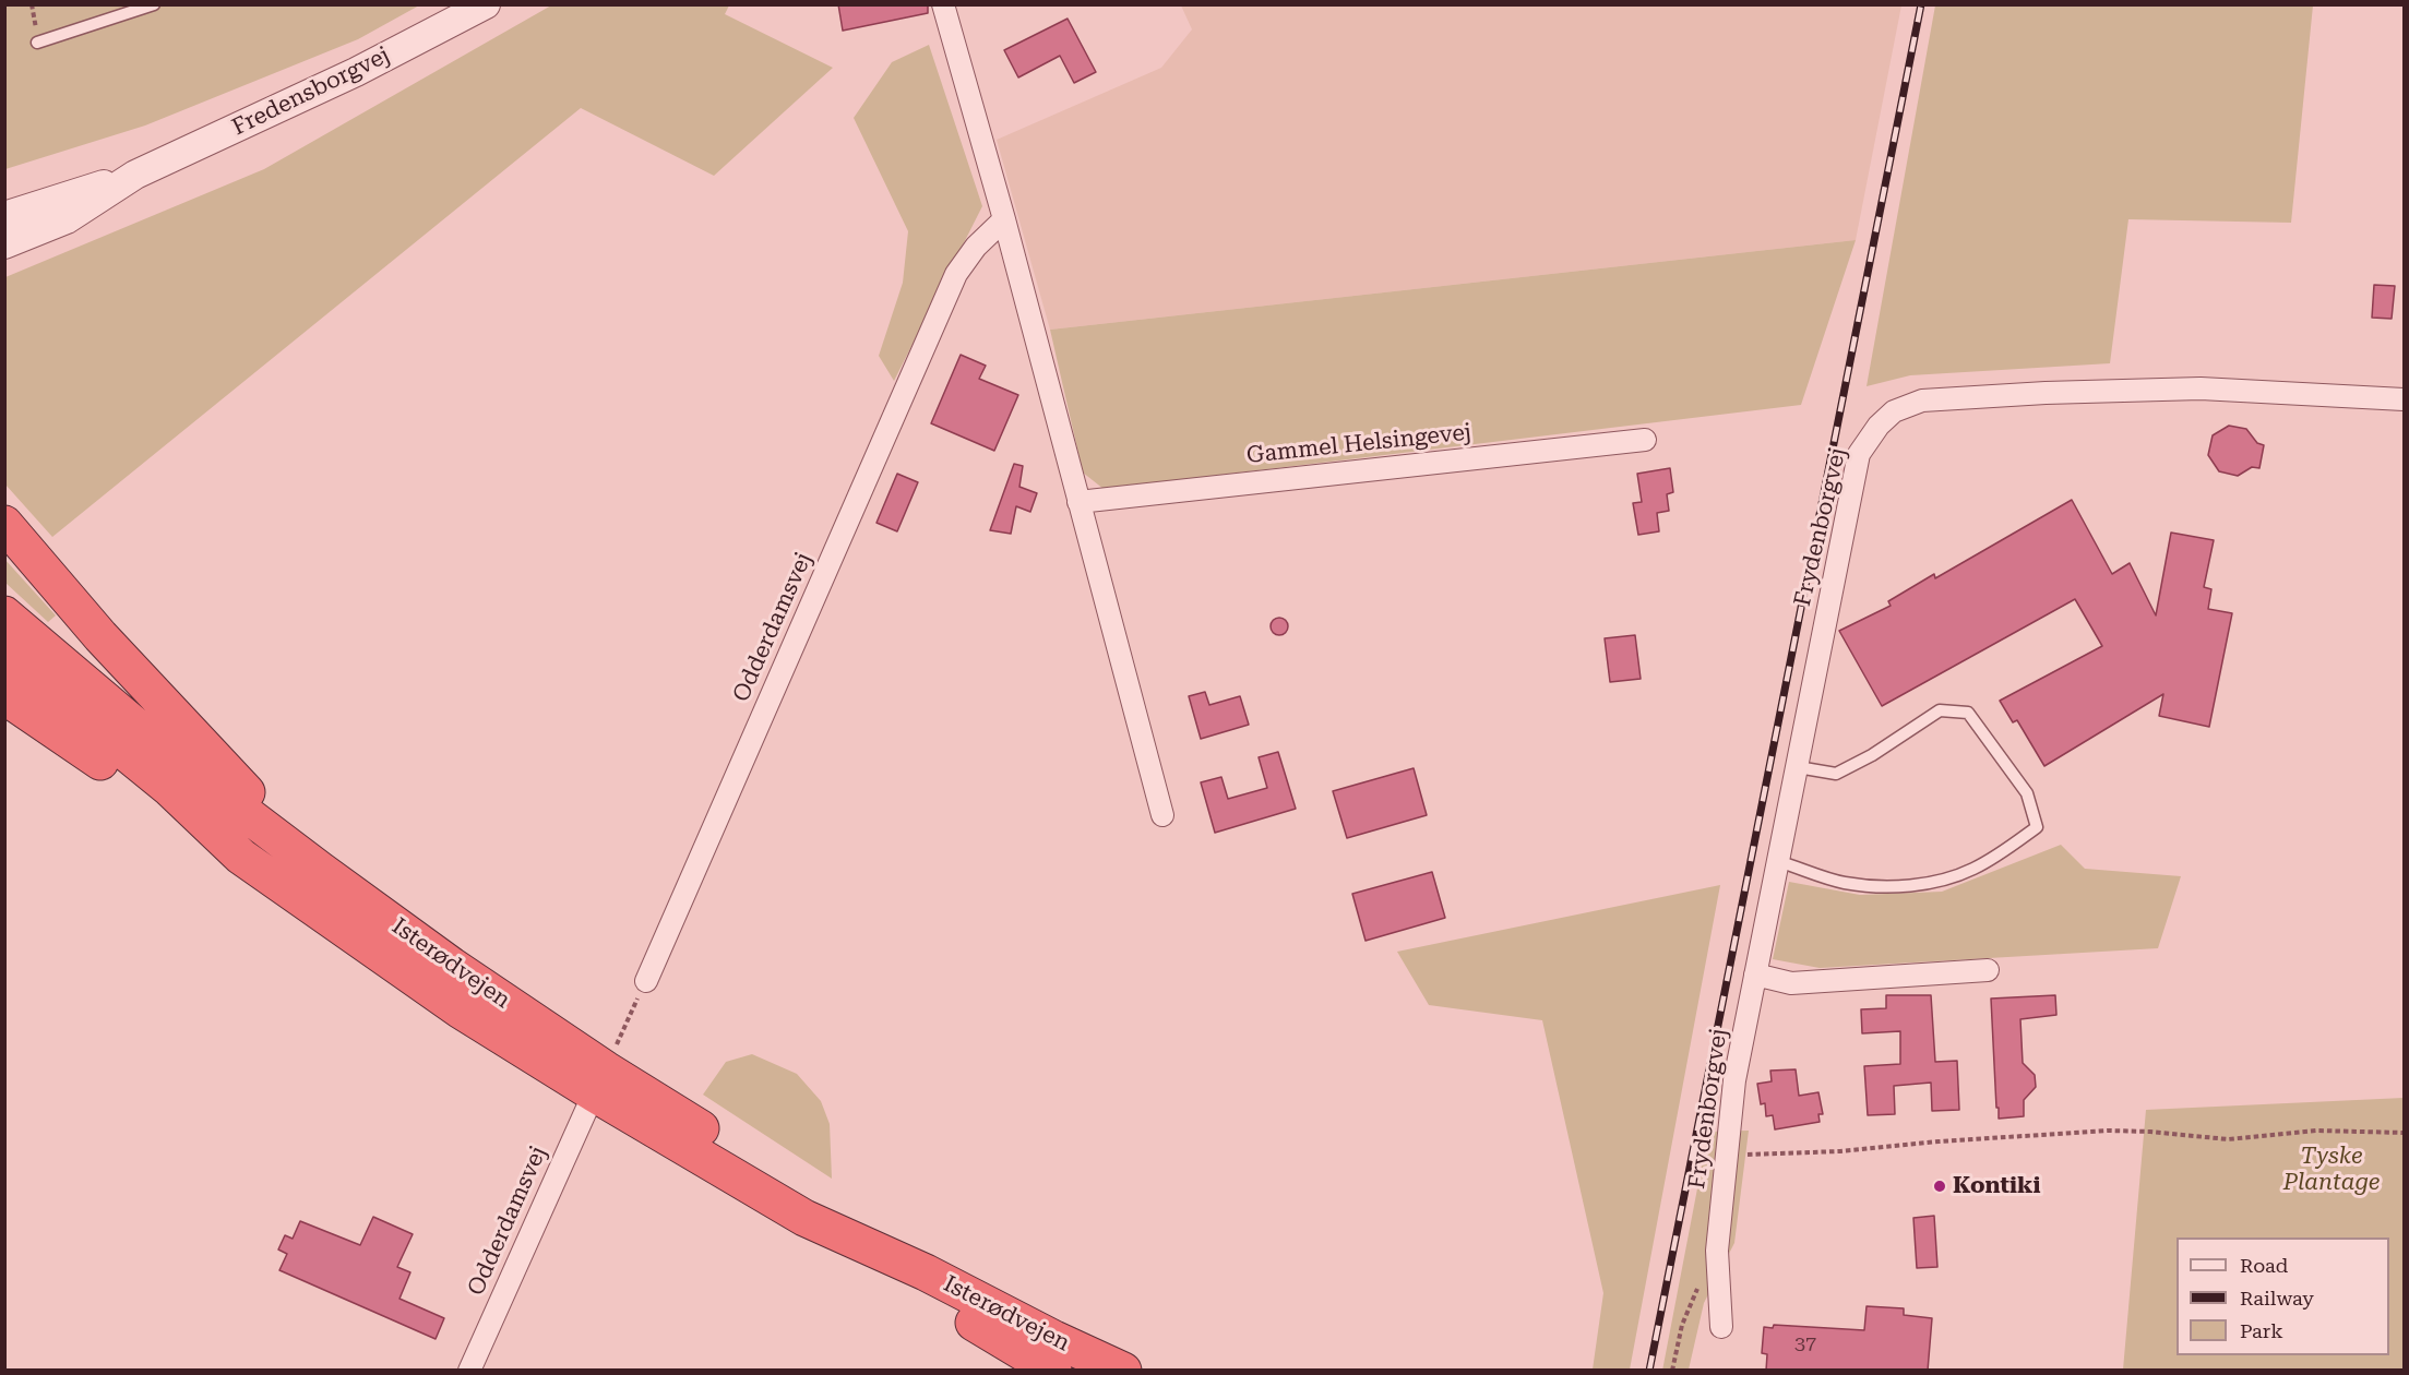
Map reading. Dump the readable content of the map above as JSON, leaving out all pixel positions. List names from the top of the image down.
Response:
{
  "streets": {
    "highway": ["Isterødvejen"],
    "street": [
      "Fredensborgvej",
      "Gammel Helsingevej",
      "Frydenborgvej",
      "Odderdamsvej"
    ]
  },
  "crossings": [
    ["Odderdamsvej", "Isterødvejen"]
  ],
  "parks": ["Tyske Plantage"],
  "places": ["Kontiki"],
  "house_numbers": ["37"],
  "legend": ["Road", "Railway", "Park"]
}
